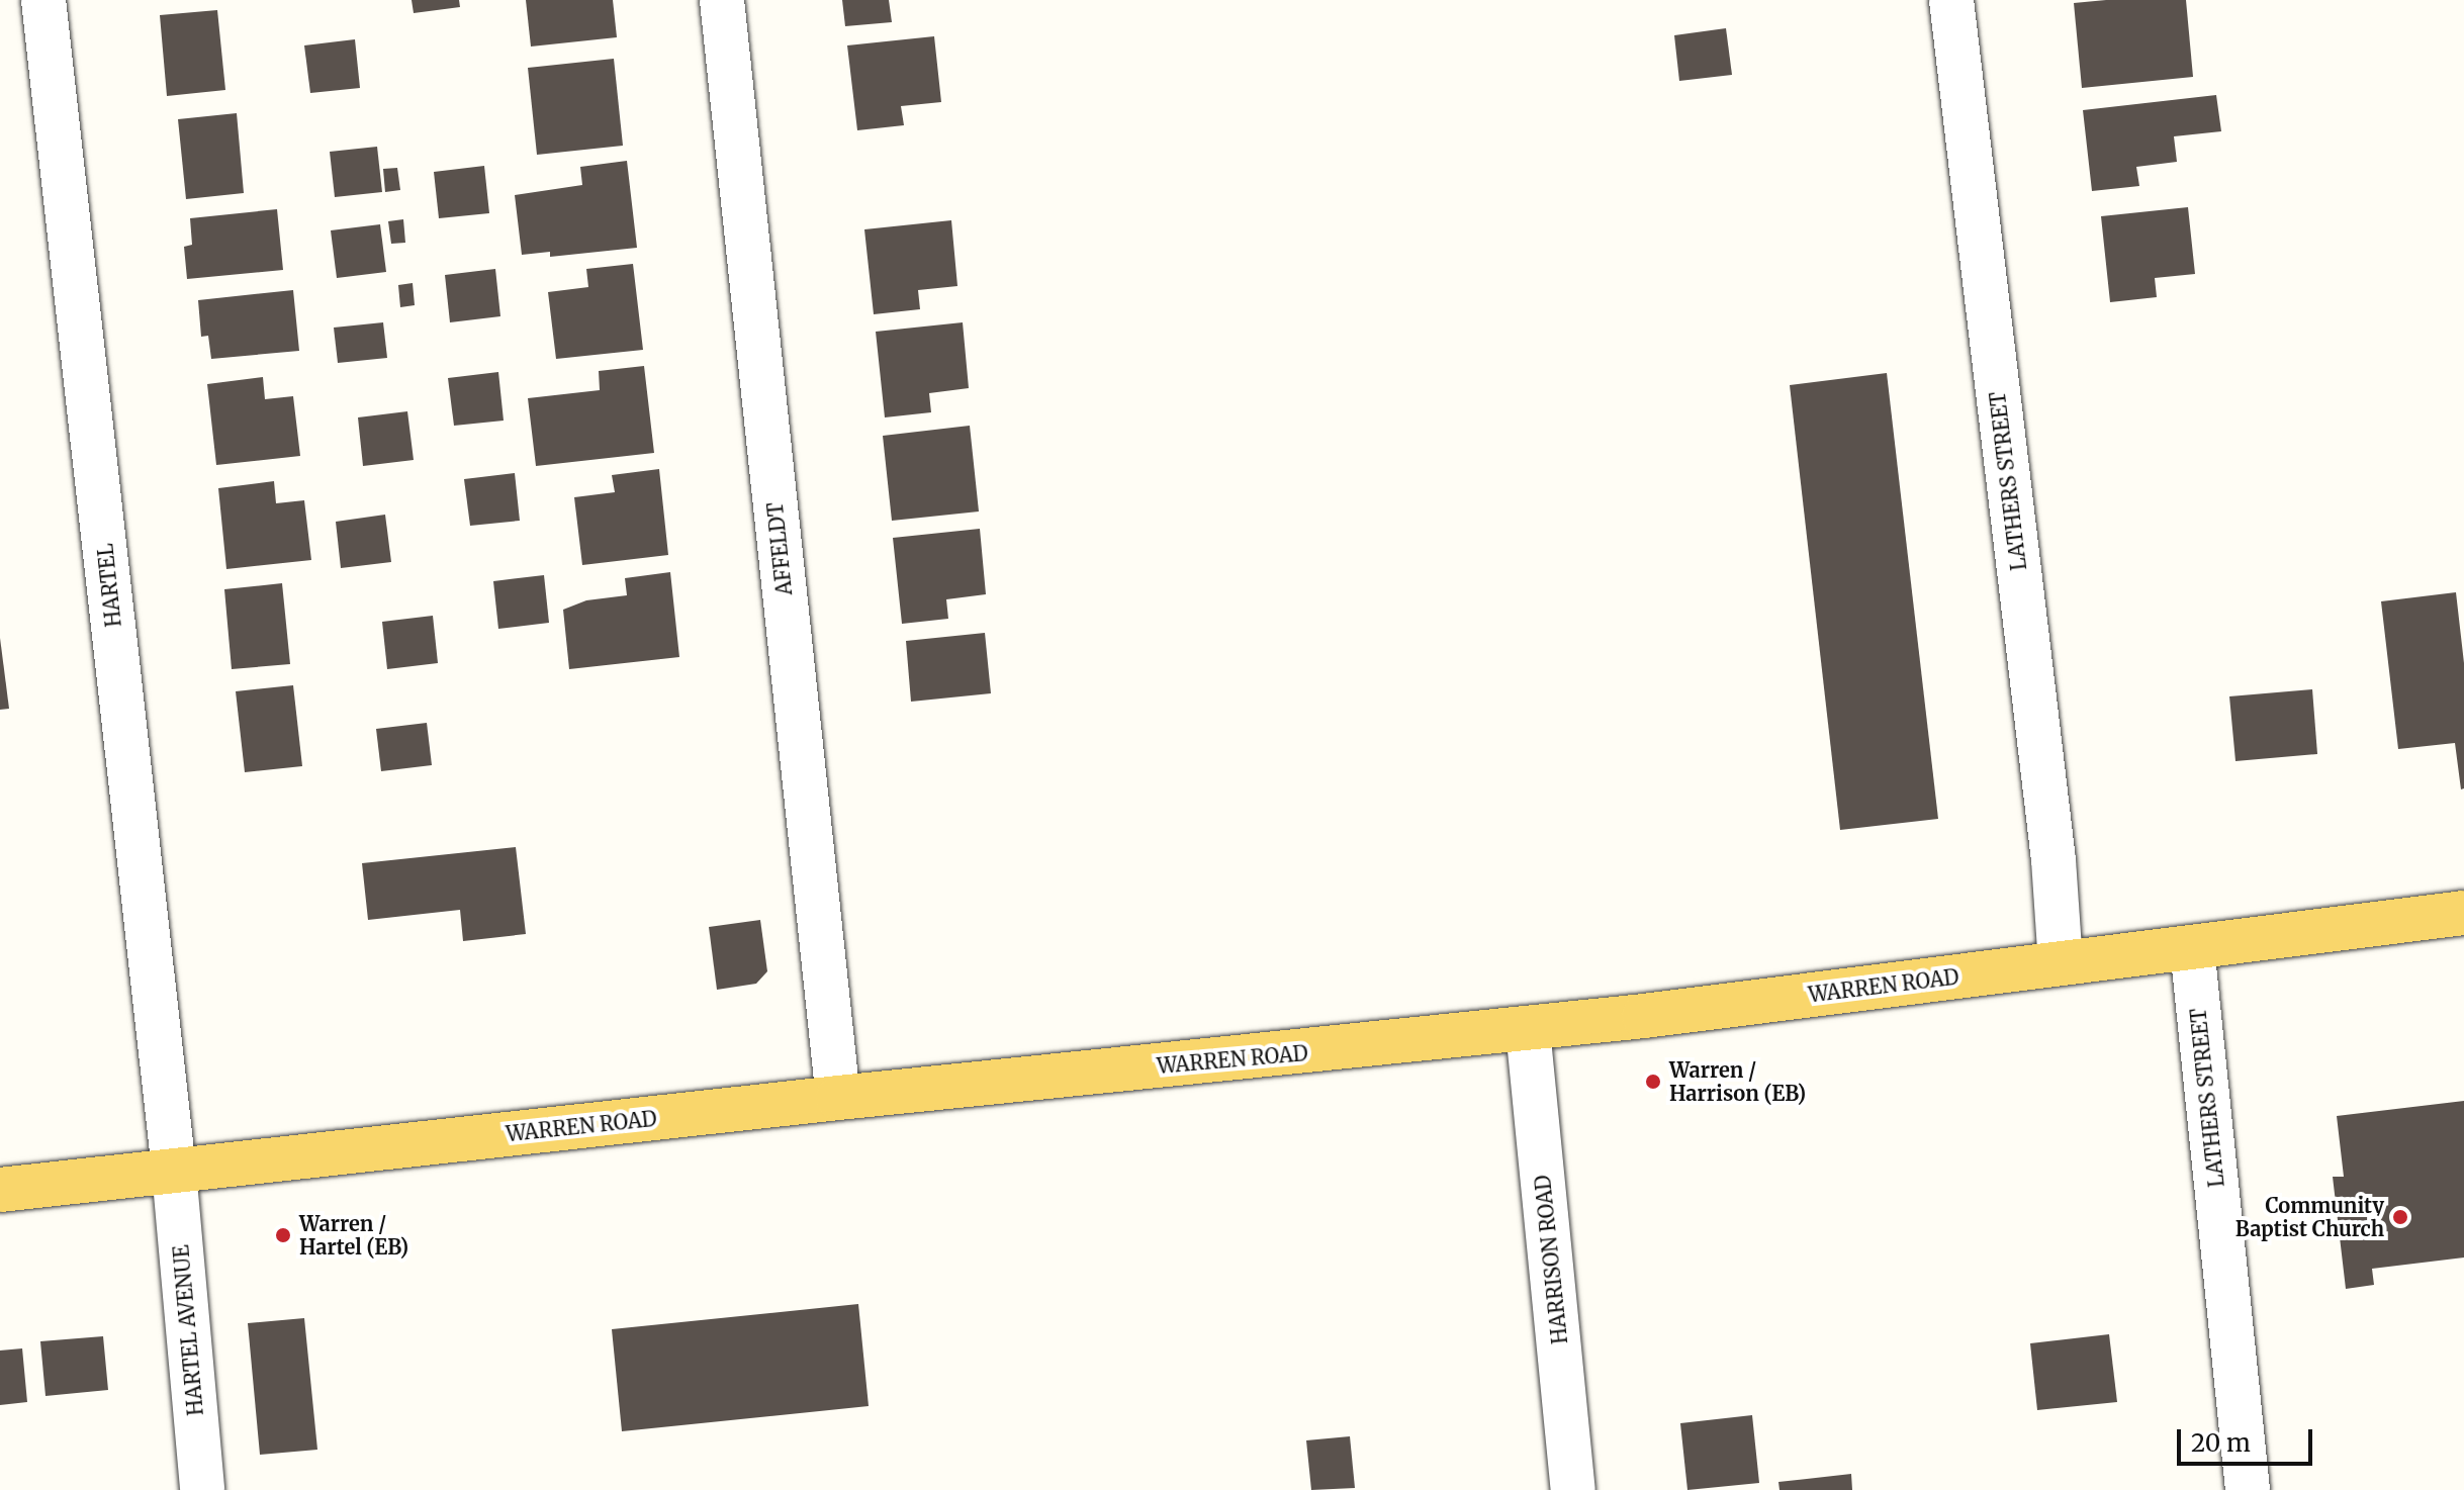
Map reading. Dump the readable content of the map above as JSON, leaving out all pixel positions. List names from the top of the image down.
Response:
{
  "streets": {
    "main road": ["WARREN ROAD"],
    "street": [
      "LATHERS STREET",
      "AFFELDT",
      "HARTEL",
      "HARRISON ROAD",
      "HARTEL AVENUE"
    ]
  },
  "crossings": [
    ["LATHERS STREET", "WARREN ROAD"],
    ["AFFELDT", "WARREN ROAD"],
    ["HARTEL", "WARREN ROAD"],
    ["HARTEL", "HARTEL AVENUE"],
    ["WARREN ROAD", "HARRISON ROAD"],
    ["WARREN ROAD", "HARTEL AVENUE"]
  ],
  "places": ["Warren / Harrison (EB)", "Community Baptist Church", "Warren / Hartel (EB)"],
  "scale_bar": "20 m"
}
